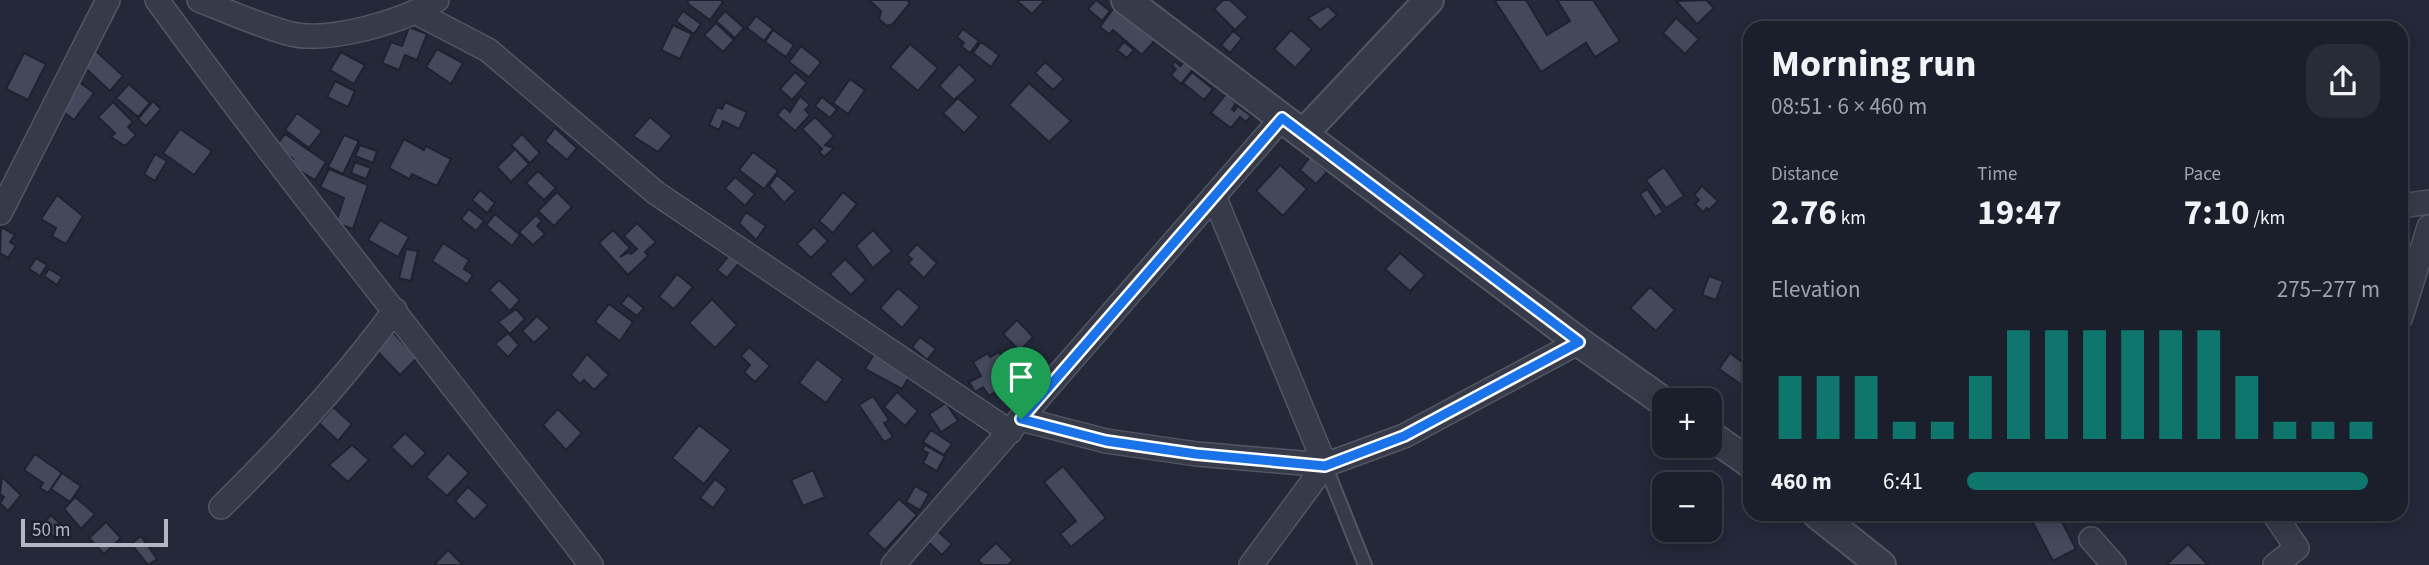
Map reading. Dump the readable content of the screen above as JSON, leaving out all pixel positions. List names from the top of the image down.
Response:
{
  "scale_bar": "50 m",
  "page": {
    "heading": ["Morning run", "08:51 · 6 × 460 m"],
    "stats": [
      ["Distance", "2.76 km"],
      ["Time", "19:47"],
      ["Pace", "7:10 /km"]
    ],
    "chart": ["Elevation", "275–277 m"],
    "map_buttons": ["+", "−"],
    "list": [
      {
        "name": "460 m",
        "note": "6:41"
      }
    ],
    "scale": "50 m"
  }
}
